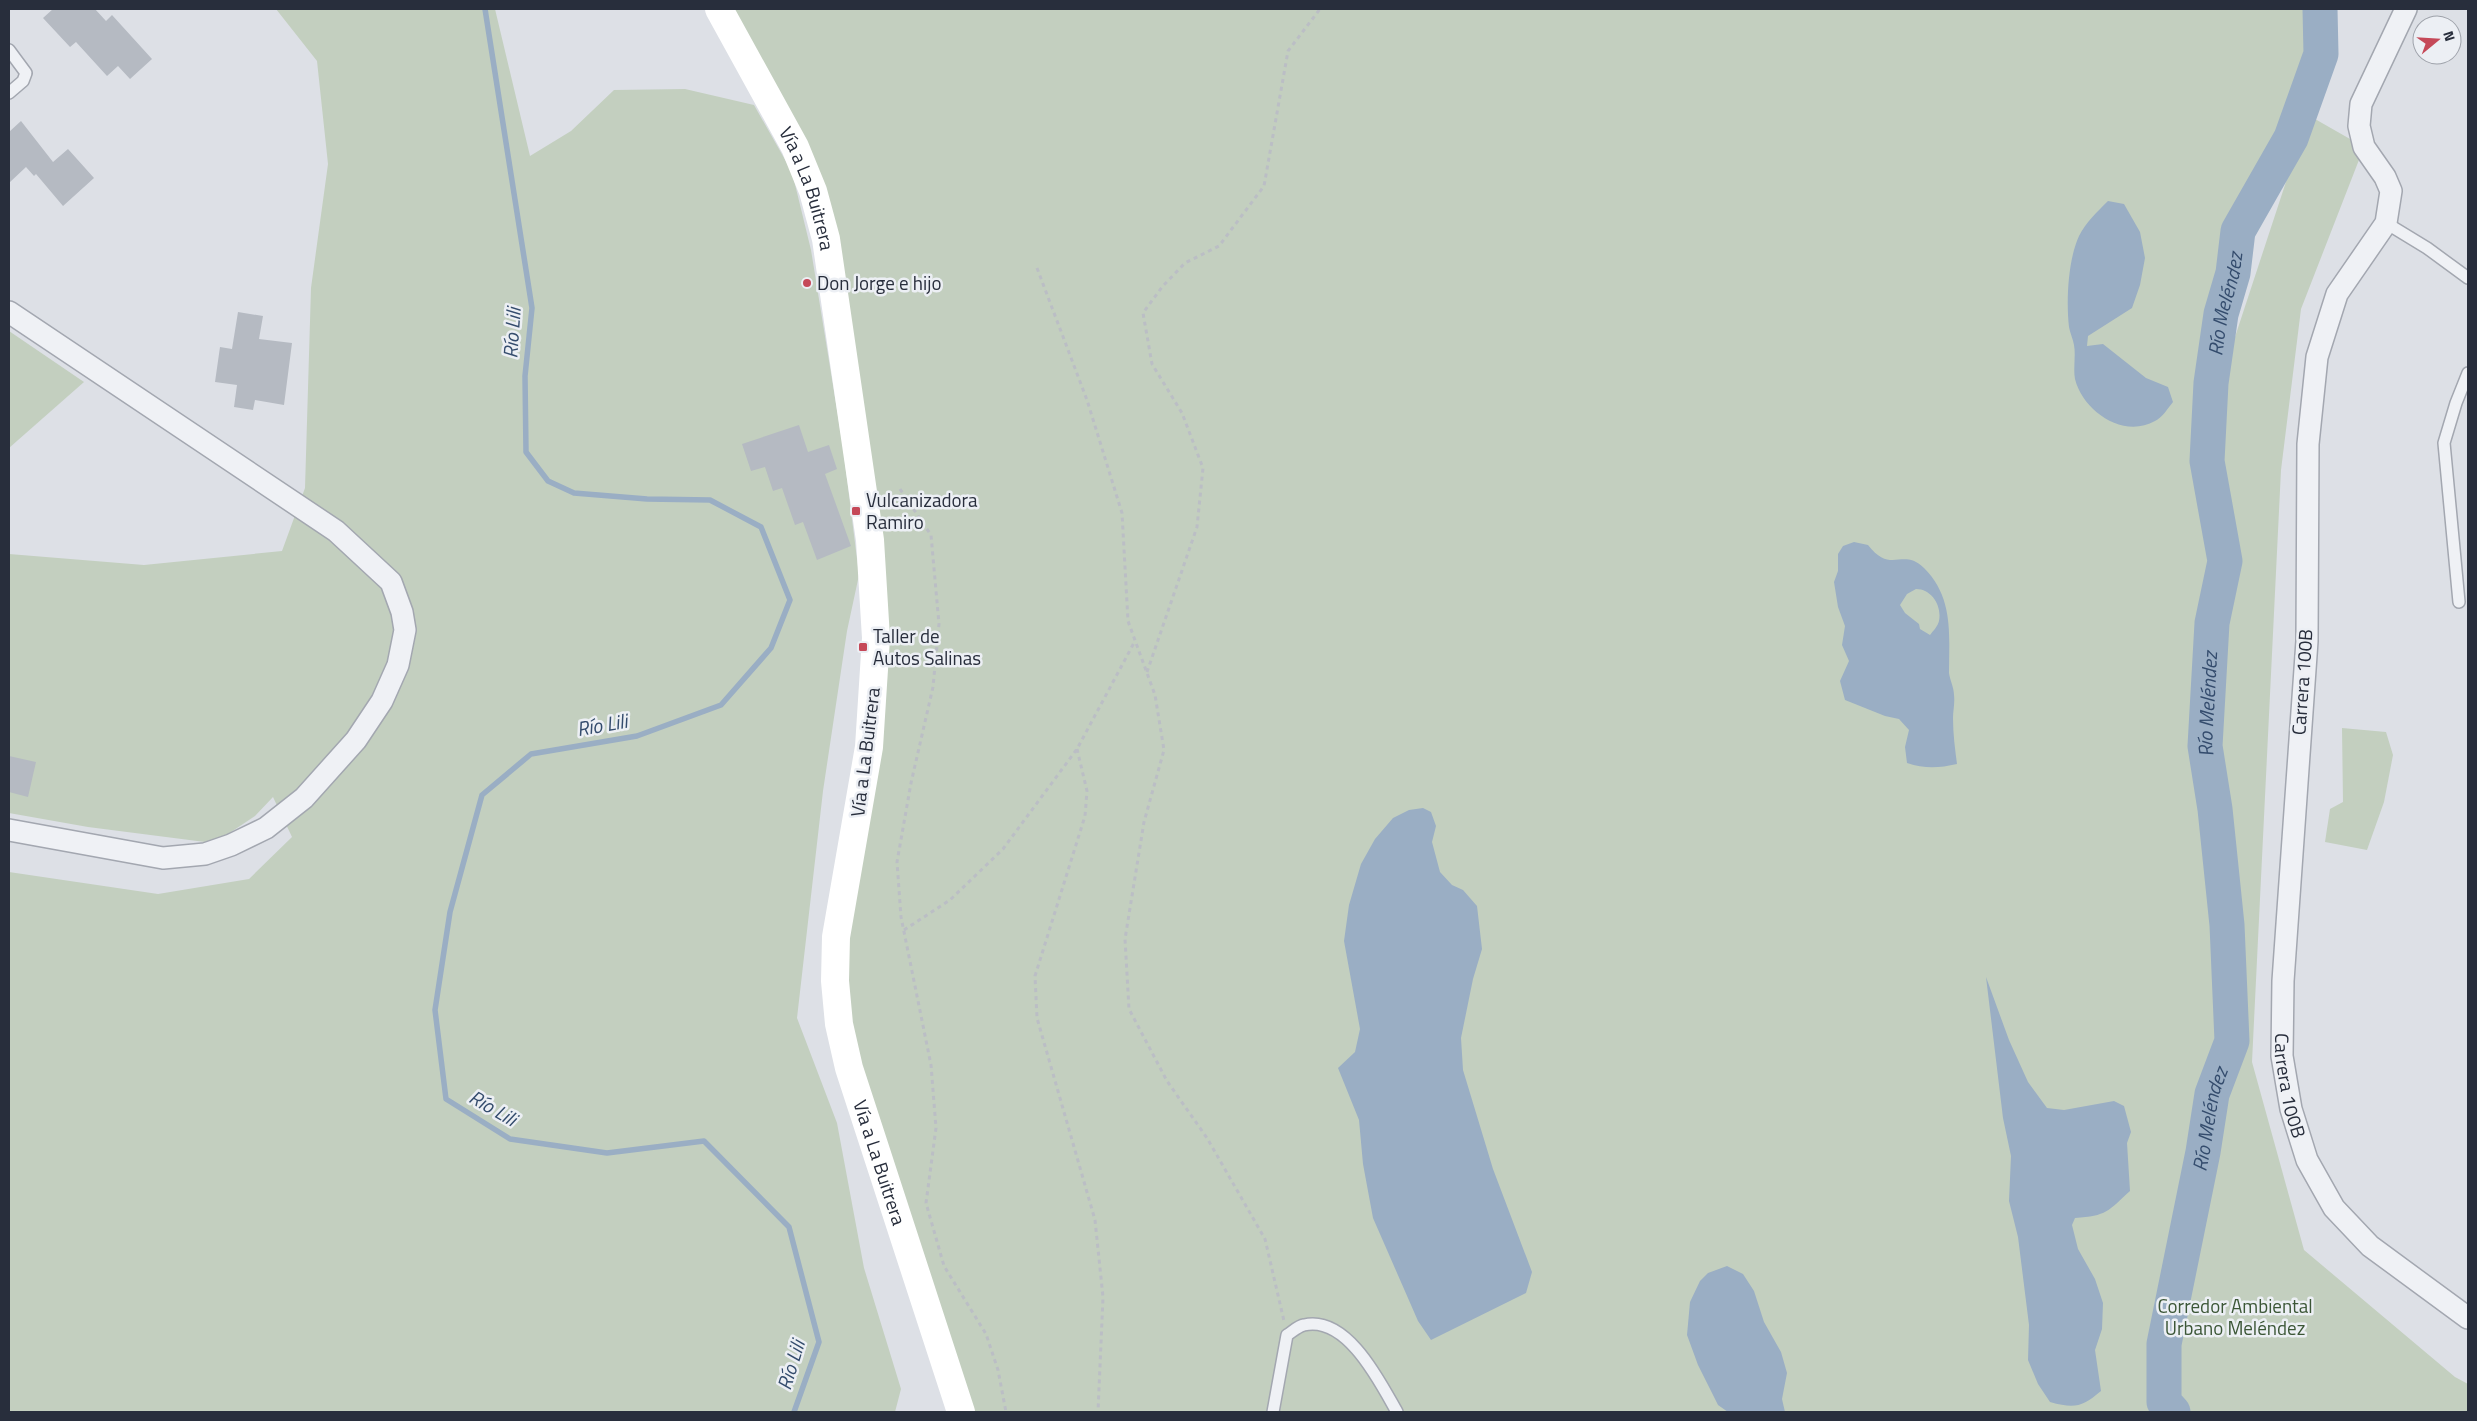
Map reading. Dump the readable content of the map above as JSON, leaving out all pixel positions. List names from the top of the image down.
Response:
{
  "streets": {
    "street": ["Vía a La Buitrera", "Carrera 100B"]
  },
  "water": ["Río Meléndez", "Río Lili"],
  "parks": ["Corredor Ambiental Urbano Meléndez"],
  "places": {
    "other": ["Don Jorge e hijo"],
    "transit": ["Vulcanizadora Ramiro", "Taller de Autos Salinas"]
  },
  "north": "right"
}
